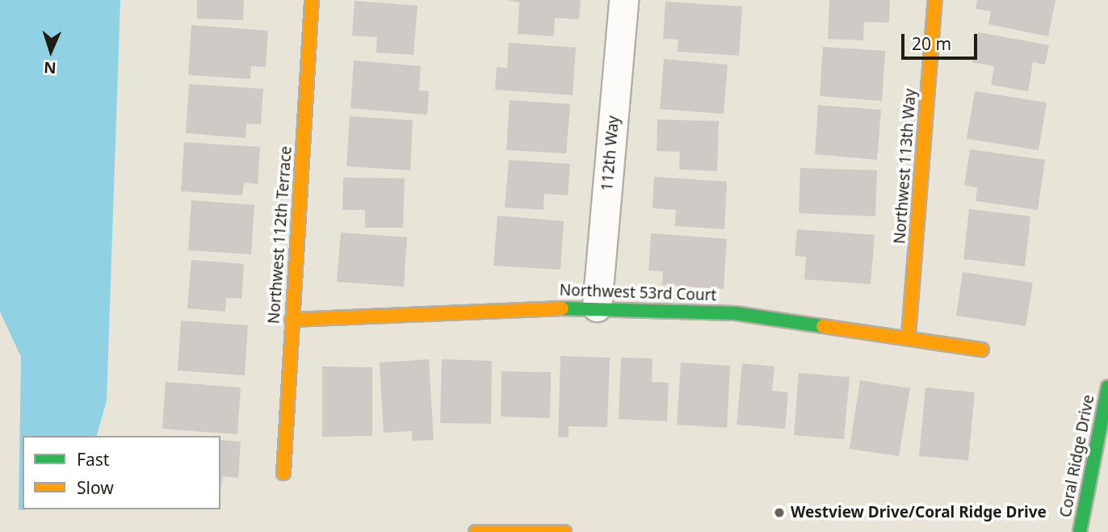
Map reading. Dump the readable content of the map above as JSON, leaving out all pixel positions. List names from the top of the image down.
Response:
{
  "streets": {
    "street": [
      "112th Way",
      "Northwest 113th Way",
      "Northwest 112th Terrace",
      "Northwest 53rd Court",
      "Coral Ridge Drive"
    ]
  },
  "crossings": [
    ["112th Way", "Northwest 53rd Court"],
    ["Northwest 113th Way", "Northwest 53rd Court"],
    ["Northwest 112th Terrace", "Northwest 53rd Court"]
  ],
  "places": ["Westview Drive/Coral Ridge Drive"],
  "legend": ["Fast", "Slow"],
  "scale_bar": "20 m",
  "north": "bottom"
}
